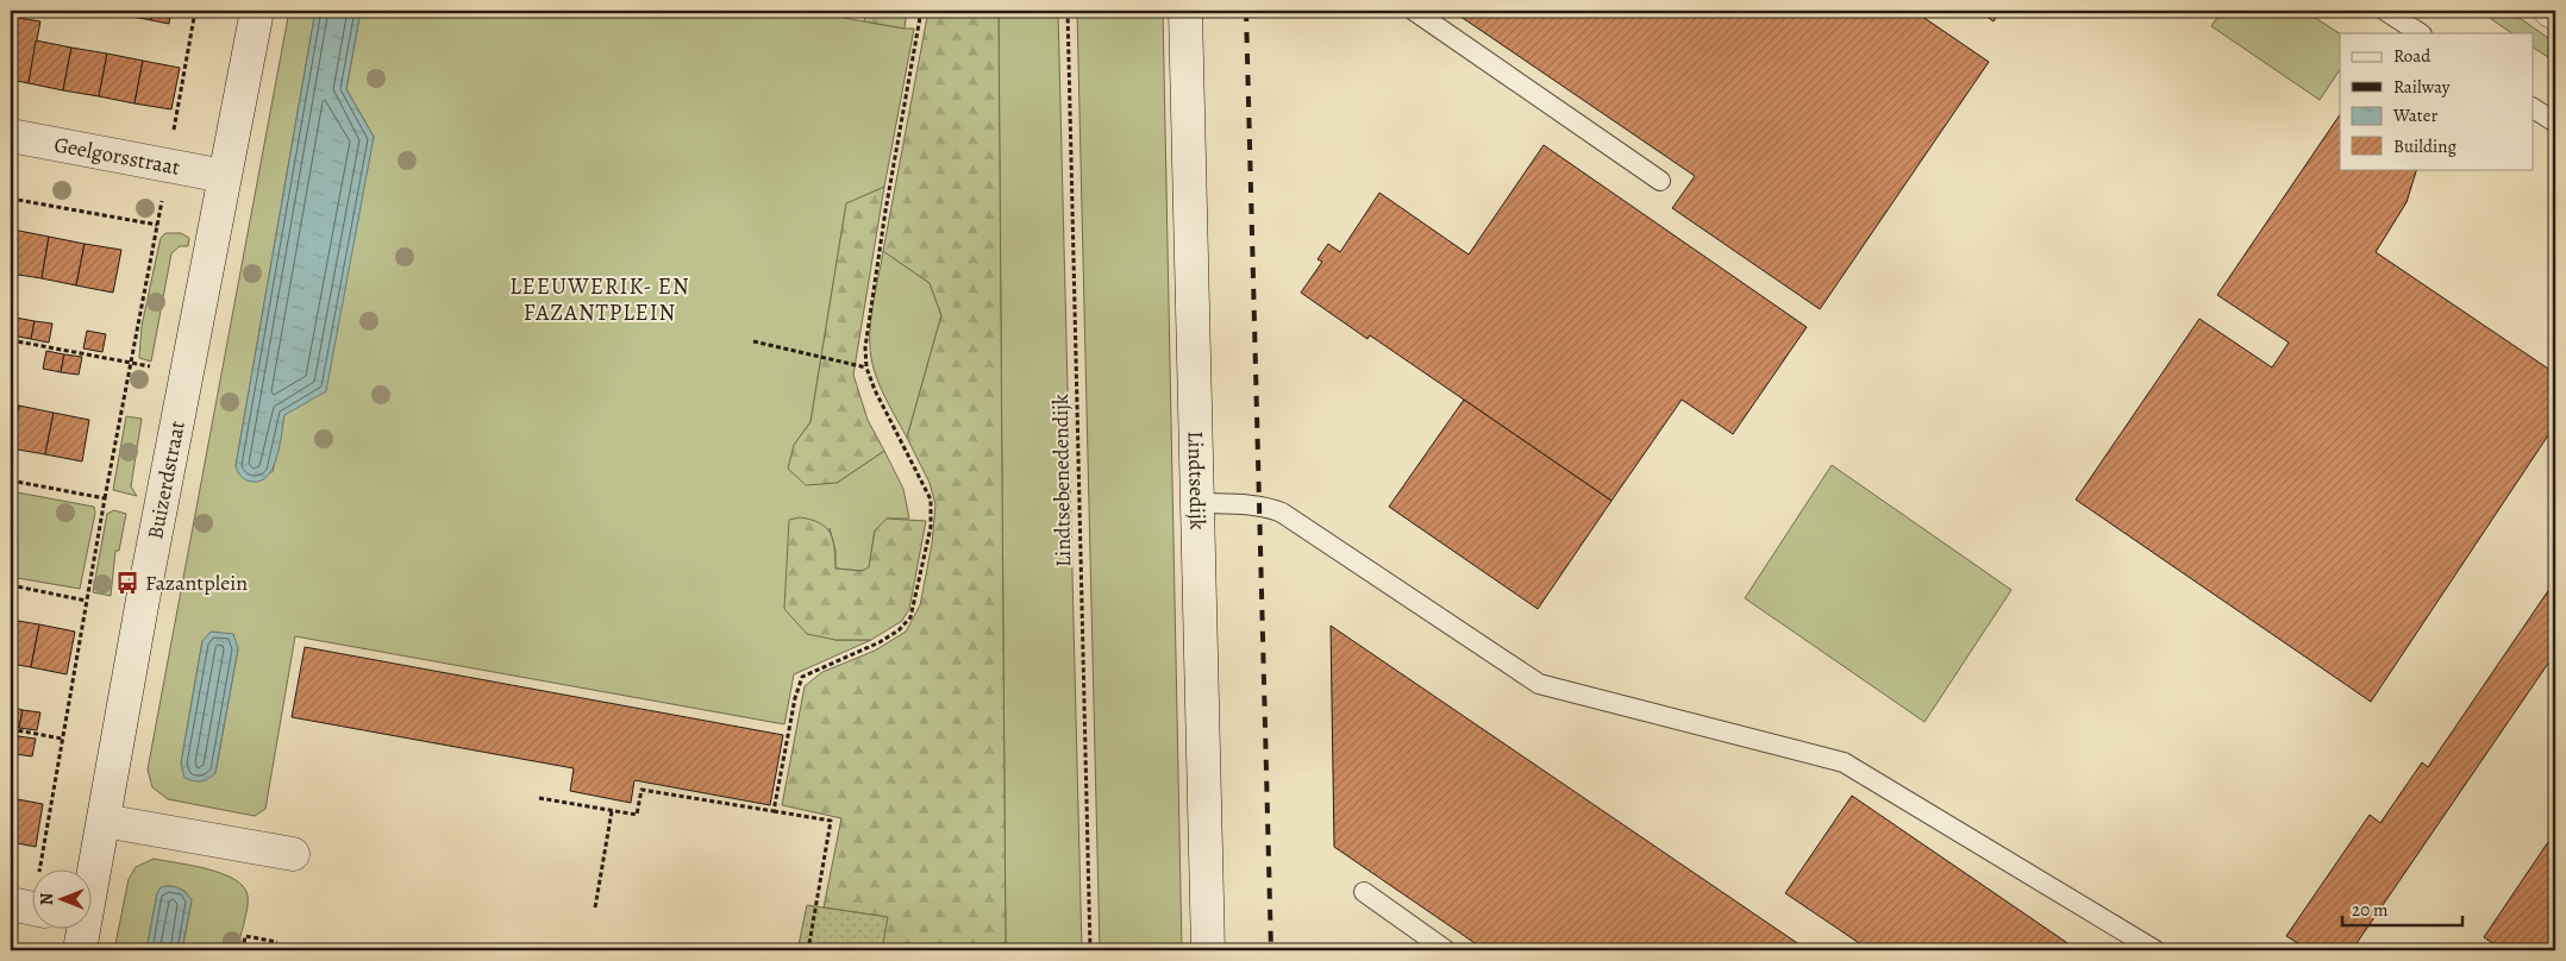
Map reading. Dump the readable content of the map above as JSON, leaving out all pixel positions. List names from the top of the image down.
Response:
{
  "streets": {
    "street": ["Geelgorsstraat", "Buizerdstraat", "Lindtsedijk"],
    "path": ["Lindtsebenedendijk"]
  },
  "crossings": [
    ["Geelgorsstraat", "Buizerdstraat"]
  ],
  "districts": ["LEEUWERIK- EN FAZANTPLEIN"],
  "places": {
    "bus stop": ["Fazantplein"]
  },
  "legend": [
    "Road",
    "Railway",
    "Water",
    "Building"
  ],
  "scale_bar": "20 m",
  "north": "left"
}
